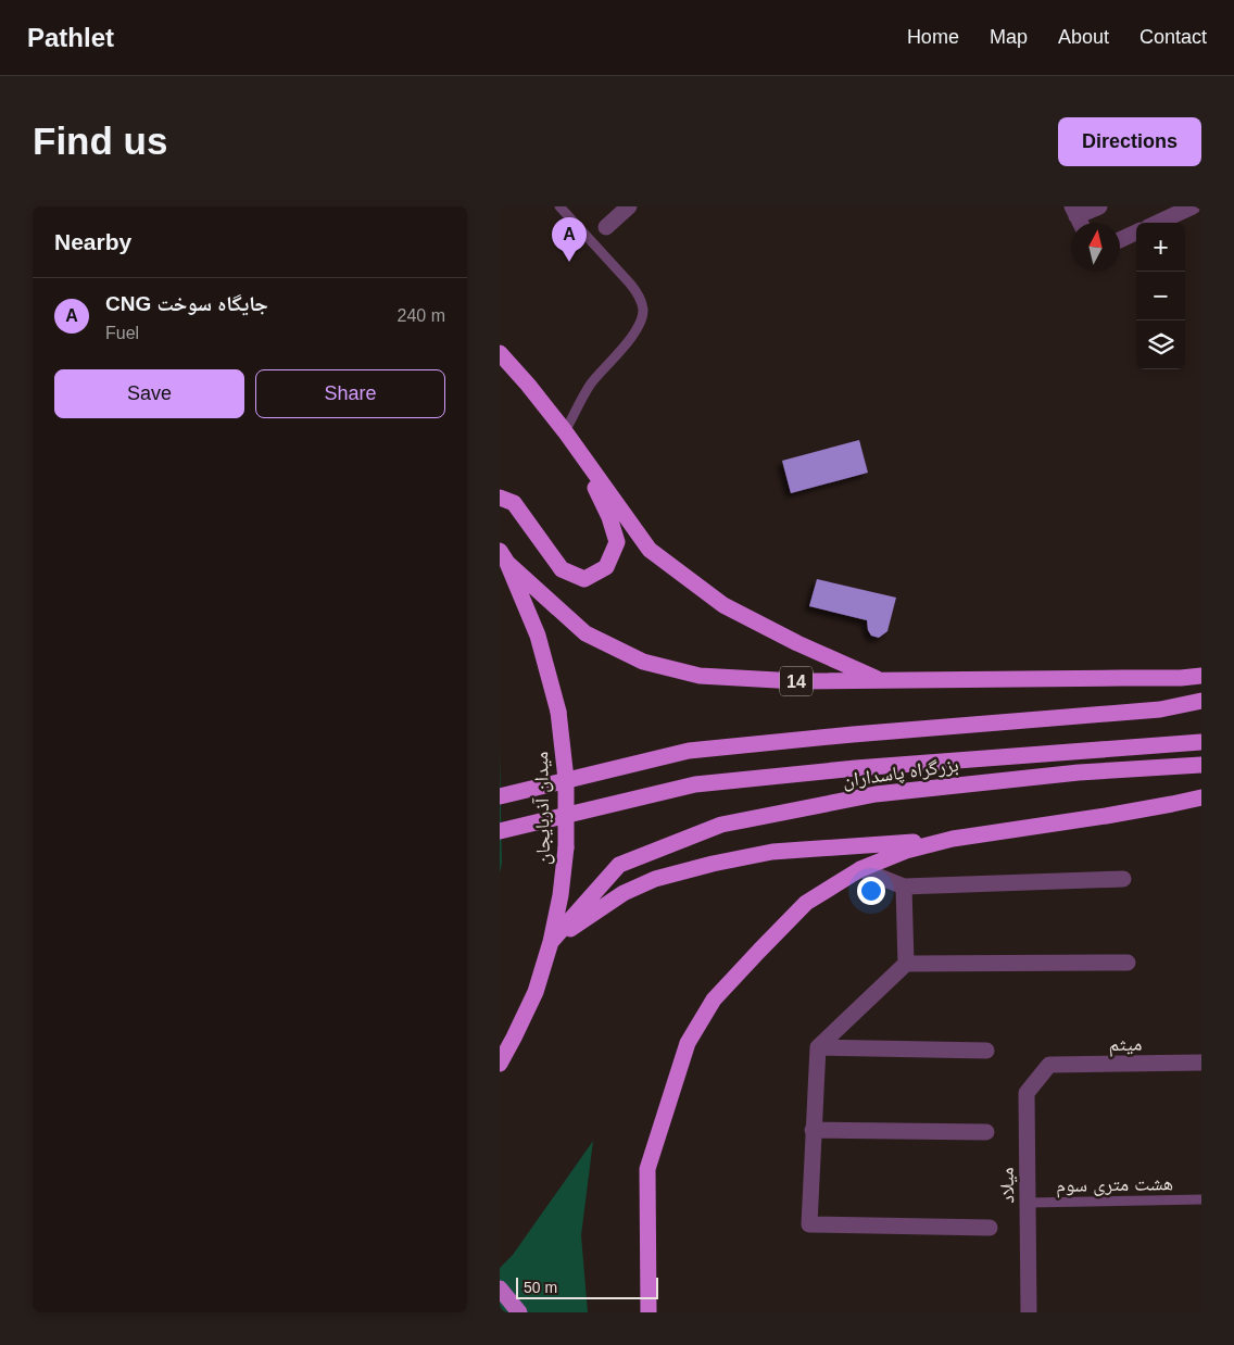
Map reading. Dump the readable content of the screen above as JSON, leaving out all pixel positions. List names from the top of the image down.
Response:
{
  "streets": {
    "highway": ["14", "بزرگراه پاسداران", "میدان آذربایجان"],
    "street": ["میثم", "میلاد"],
    "lane": ["هشت متری سوم"]
  },
  "crossings": [
    ["14", "میدان آذربایجان"],
    ["بزرگراه پاسداران", "میدان آذربایجان"],
    ["میثم", "میلاد"],
    ["هشت متری سوم", "میلاد"]
  ],
  "scale_bar": "50 m",
  "north": "top",
  "page": {
    "header": "Pathlet",
    "nav": [
      "Home",
      "Map",
      "About",
      "Contact"
    ],
    "buttons": [
      "Directions",
      ["Save", "Share"]
    ],
    "title": "Find us",
    "heading": "Nearby",
    "pins": "A",
    "map_buttons": ["+", "−"],
    "list": [
      {
        "mark": "A",
        "name": "CNG جایگاه سوخت",
        "note": "Fuel",
        "value": "240 m"
      }
    ],
    "scale": "50 m"
  }
}
